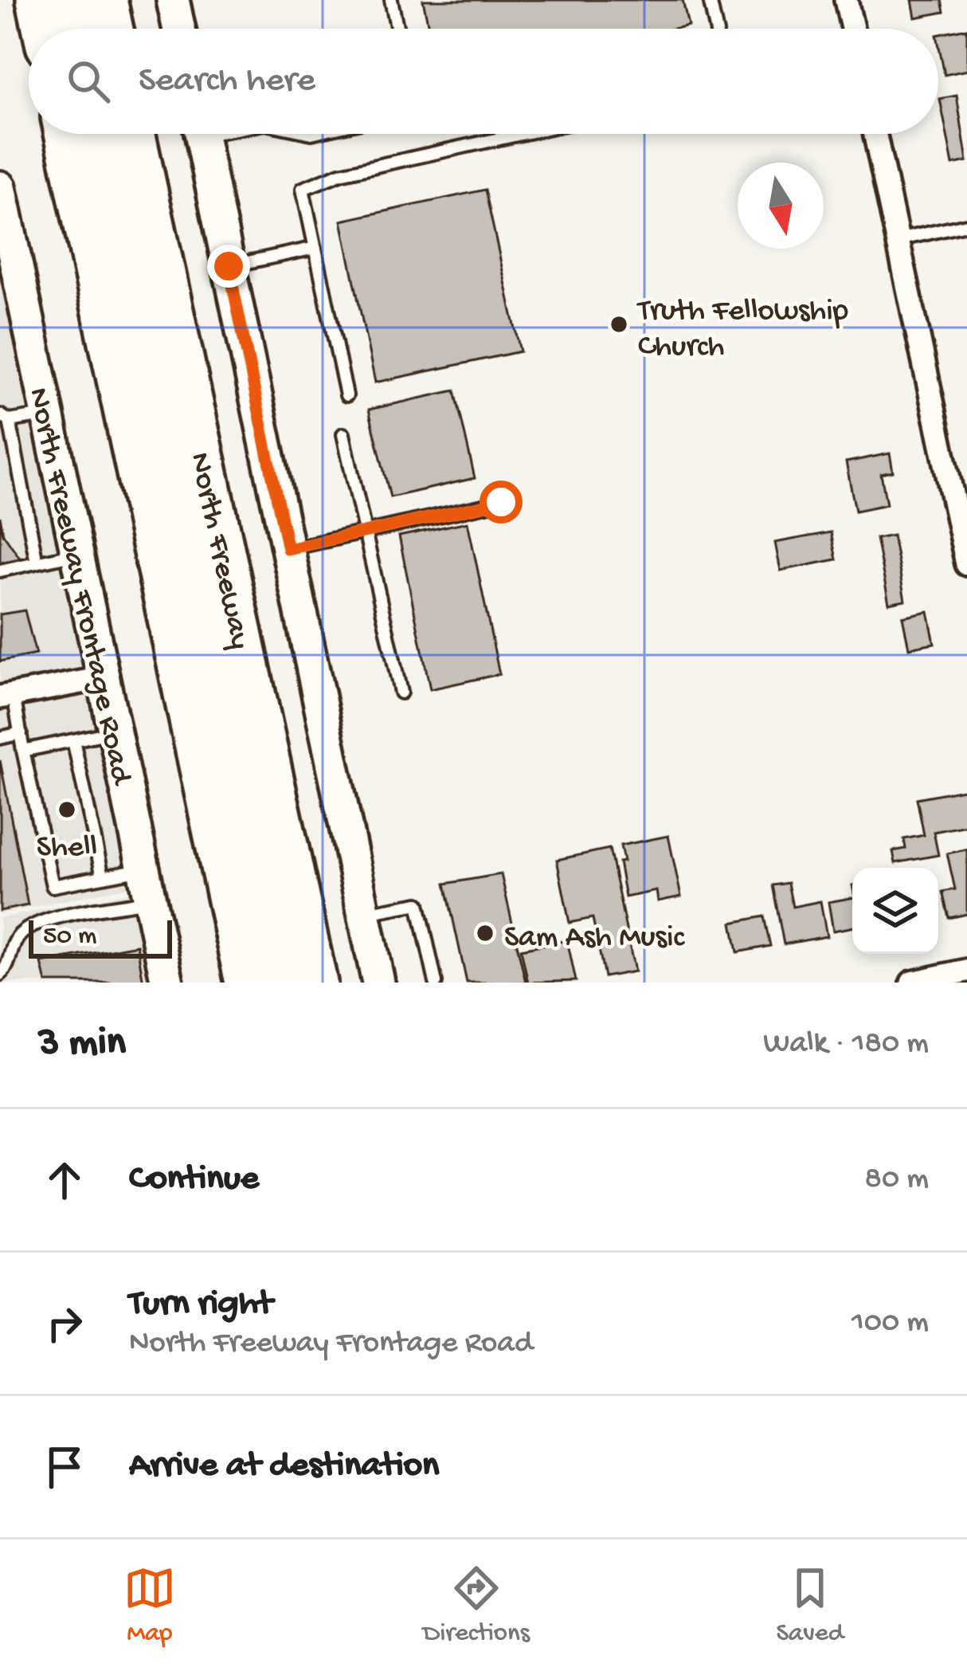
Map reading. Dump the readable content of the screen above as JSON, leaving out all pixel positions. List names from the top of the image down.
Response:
{
  "streets": {
    "highway": ["North Freeway"],
    "main road": ["North Freeway Frontage Road"]
  },
  "places": ["Truth Fellowship Church", "Shell", "Sam Ash Music"],
  "scale_bar": "50 m",
  "north": "bottom",
  "page": {
    "search": "Search here",
    "scale": "50 m",
    "heading": ["3 min", "Walk · 180 m"],
    "list": [
      ["Continue", "80 m"],
      ["Turn right", "North Freeway Frontage Road", "100 m"],
      "Arrive at destination"
    ],
    "nav": ["Map", "Directions", "Saved"]
  }
}
